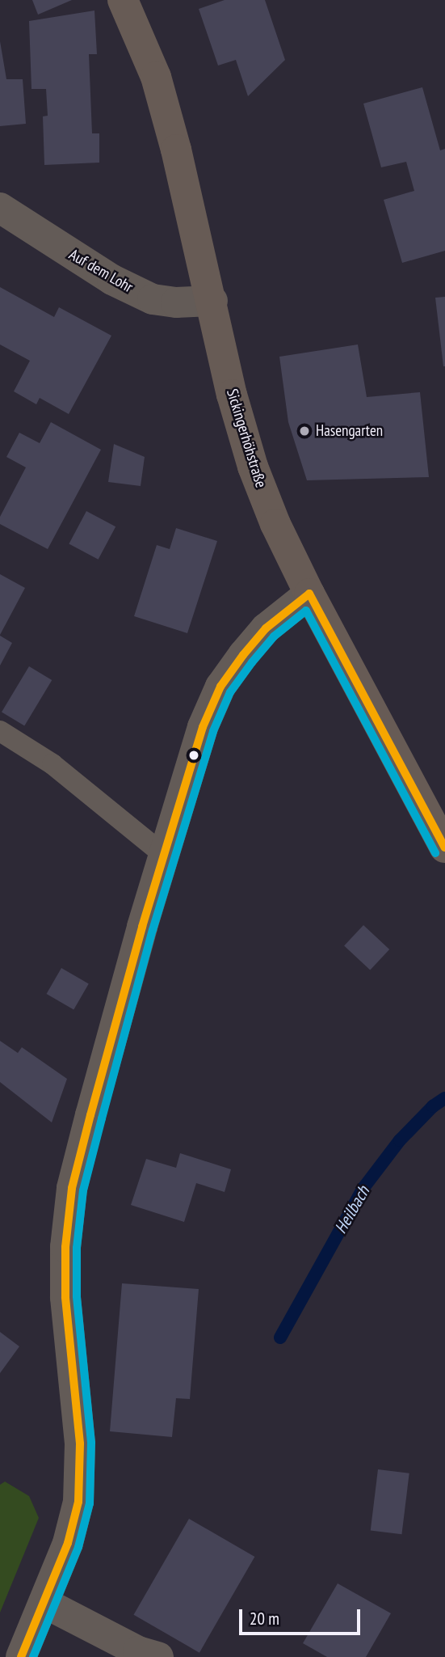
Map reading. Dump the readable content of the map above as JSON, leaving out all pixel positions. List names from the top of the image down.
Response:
{
  "streets": {
    "main road": ["Sickingerhöhstraße"],
    "street": ["Auf dem Lohr"]
  },
  "crossings": [
    ["Auf dem Lohr", "Sickingerhöhstraße"]
  ],
  "water": ["Heilbach"],
  "places": ["Hasengarten"],
  "scale_bar": "20 m"
}
